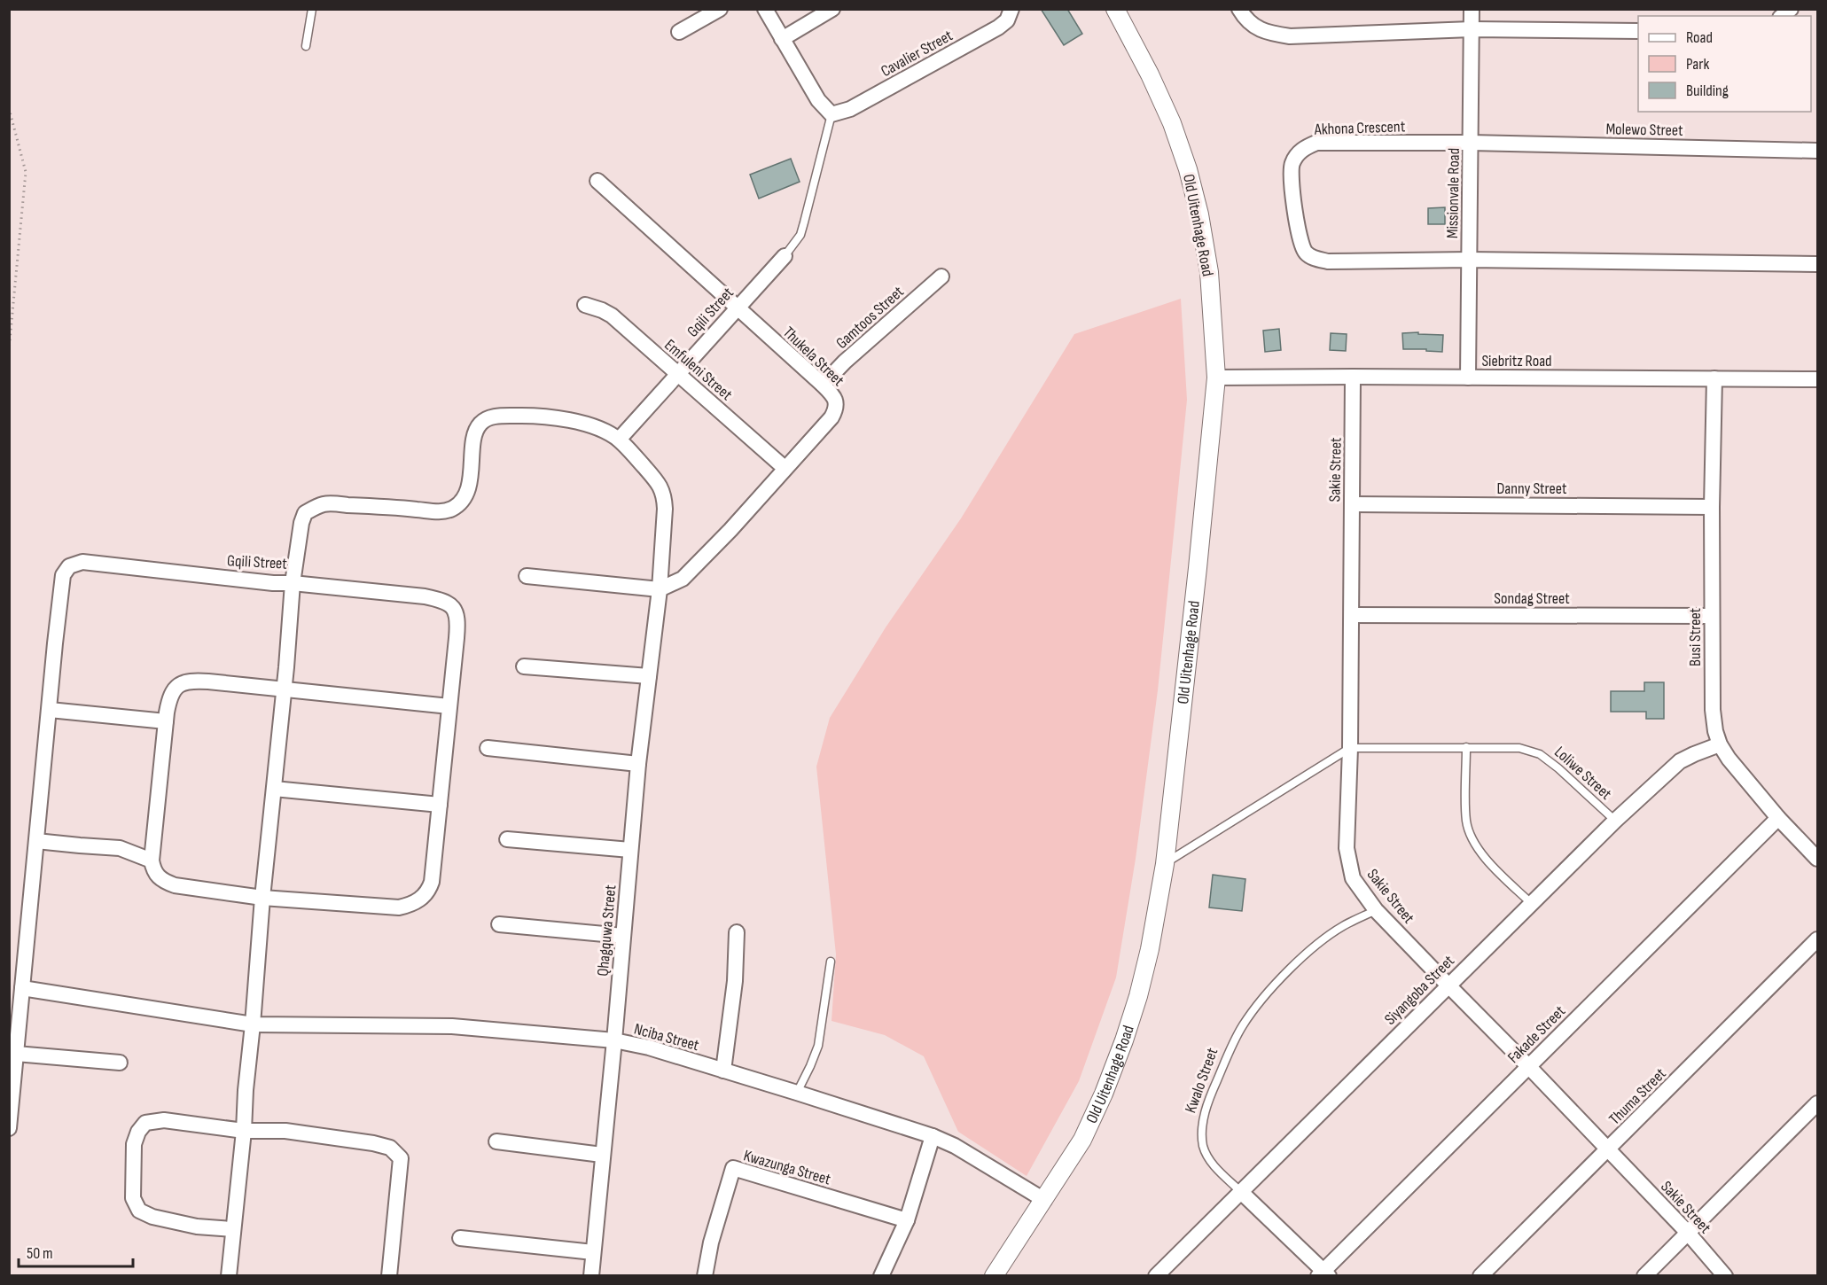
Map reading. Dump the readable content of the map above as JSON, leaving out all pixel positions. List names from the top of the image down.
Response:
{
  "streets": {
    "street": [
      "Cavalier Street",
      "Akhona Crescent",
      "Molewo Street",
      "Missionvale Road",
      "Old Uitenhage Road",
      "Gqili Street",
      "Gamtoos Street",
      "Thukela Street",
      "Siebritz Road",
      "Emfuleni Street",
      "Sakie Street",
      "Danny Street",
      "Sondag Street",
      "Busi Street",
      "Qhagquwa Street",
      "Siyangoba Street",
      "Fakade Street",
      "Nciba Street",
      "Kwalo Street",
      "Thuma Street",
      "Kwazunga Street"
    ],
    "lane": ["Loliwe Street"]
  },
  "crossings": [
    ["Akhona Crescent", "Molewo Street"],
    ["Akhona Crescent", "Missionvale Road"],
    ["Molewo Street", "Missionvale Road"],
    ["Missionvale Road", "Siebritz Road"],
    ["Old Uitenhage Road", "Siebritz Road"],
    ["Old Uitenhage Road", "Nciba Street"],
    ["Gqili Street", "Thukela Street"],
    ["Gqili Street", "Emfuleni Street"],
    ["Gqili Street", "Qhagquwa Street"],
    ["Gqili Street", "Nciba Street"],
    ["Gamtoos Street", "Thukela Street"],
    ["Thukela Street", "Emfuleni Street"],
    ["Thukela Street", "Qhagquwa Street"],
    ["Siebritz Road", "Sakie Street"],
    ["Siebritz Road", "Busi Street"],
    ["Sakie Street", "Danny Street"],
    ["Sakie Street", "Sondag Street"],
    ["Sakie Street", "Loliwe Street"],
    ["Sakie Street", "Siyangoba Street"],
    ["Sakie Street", "Fakade Street"],
    ["Sakie Street", "Kwalo Street"],
    ["Sakie Street", "Thuma Street"],
    ["Danny Street", "Busi Street"],
    ["Sondag Street", "Busi Street"],
    ["Busi Street", "Siyangoba Street"],
    ["Busi Street", "Fakade Street"],
    ["Loliwe Street", "Siyangoba Street"],
    ["Qhagquwa Street", "Nciba Street"],
    ["Siyangoba Street", "Kwalo Street"],
    ["Fakade Street", "Kwalo Street"]
  ],
  "legend": ["Road", "Park", "Building"],
  "scale_bar": "50 m"
}
